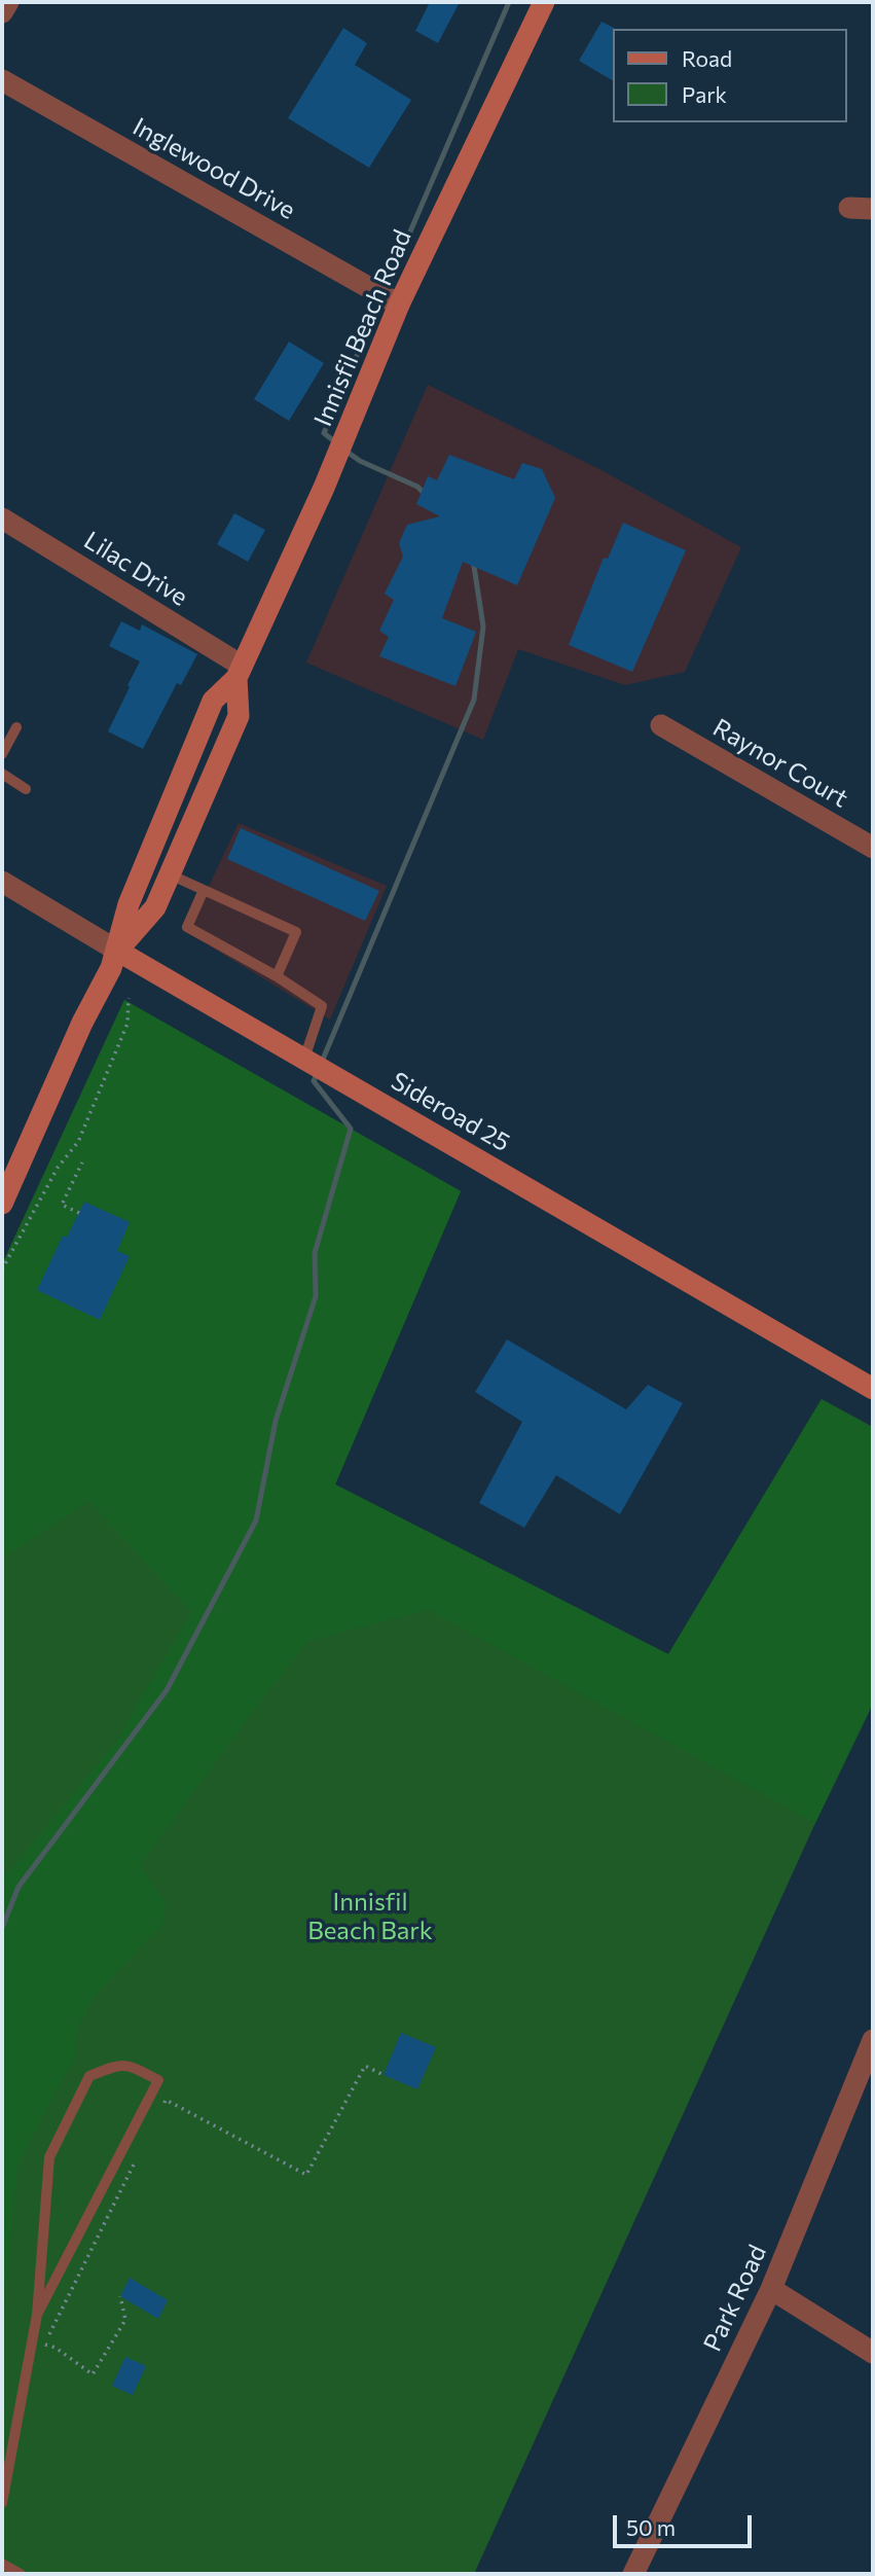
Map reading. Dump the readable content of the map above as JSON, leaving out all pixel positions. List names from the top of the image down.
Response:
{
  "streets": {
    "main road": ["Innisfil Beach Road", "Sideroad 25"],
    "street": [
      "Inglewood Drive",
      "Lilac Drive",
      "Raynor Court",
      "Park Road"
    ]
  },
  "crossings": [
    ["Inglewood Drive", "Innisfil Beach Road"],
    ["Innisfil Beach Road", "Lilac Drive"],
    ["Innisfil Beach Road", "Sideroad 25"]
  ],
  "parks": ["Innisfil Beach Bark"],
  "legend": ["Road", "Park"],
  "scale_bar": "50 m"
}
